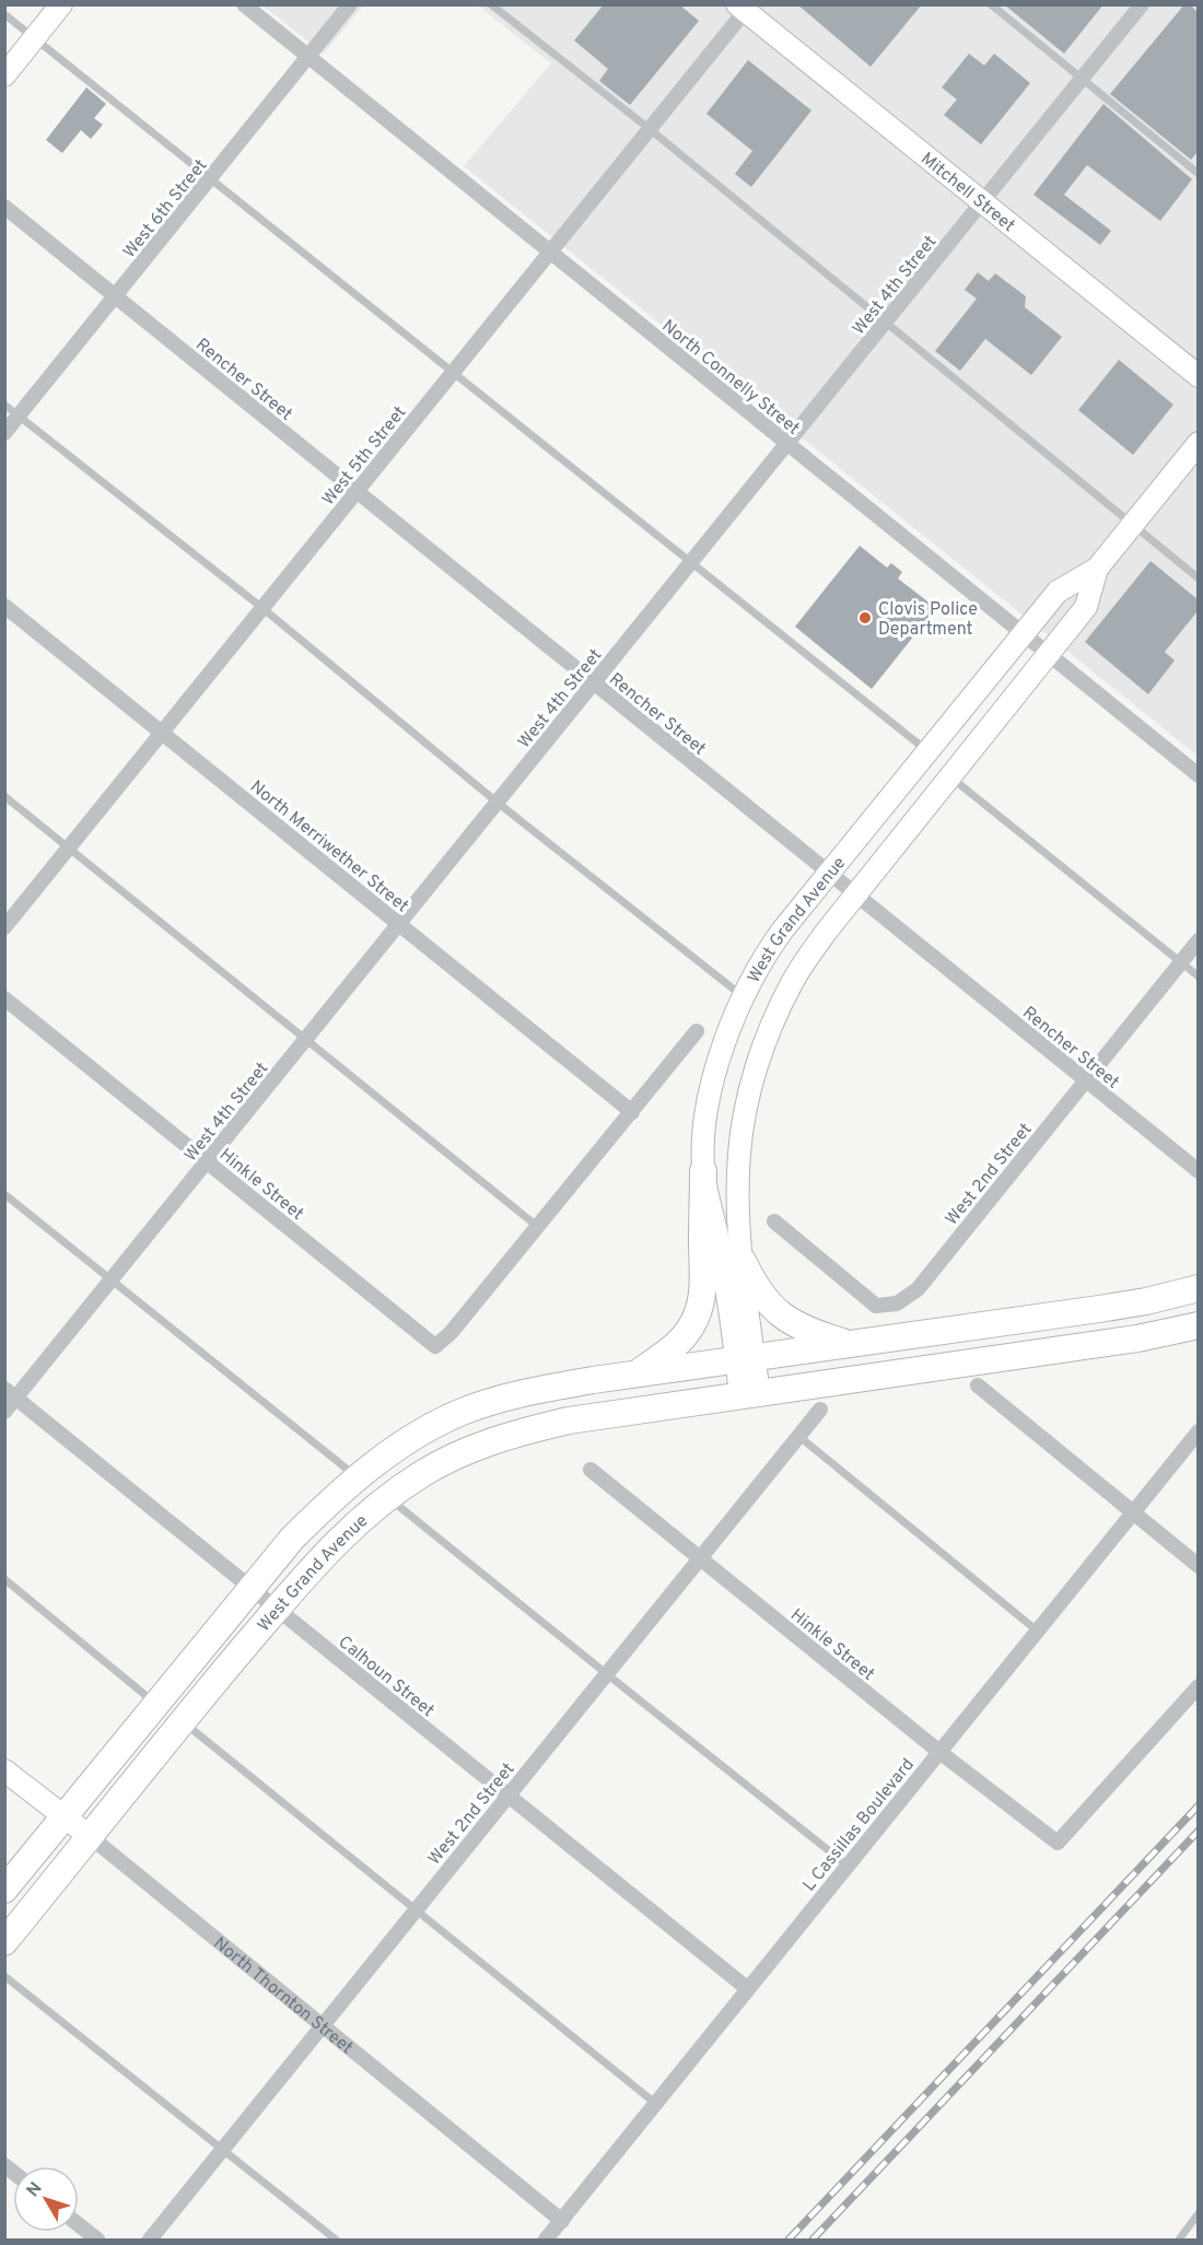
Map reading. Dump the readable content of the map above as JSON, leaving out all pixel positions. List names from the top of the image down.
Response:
{
  "streets": {
    "highway": ["West Grand Avenue"],
    "main road": ["Mitchell Street", "North Thornton Street"],
    "street": [
      "West 6th Street",
      "West 4th Street",
      "North Connelly Street",
      "Rencher Street",
      "West 5th Street",
      "North Merriwether Street",
      "West 2nd Street",
      "Hinkle Street",
      "Calhoun Street",
      "L Cassillas Boulevard"
    ]
  },
  "crossings": [
    ["Mitchell Street", "West 4th Street"],
    ["Mitchell Street", "West 5th Street"],
    ["West 6th Street", "North Connelly Street"],
    ["West 6th Street", "Rencher Street"],
    ["West 4th Street", "North Connelly Street"],
    ["West 4th Street", "Rencher Street"],
    ["West 4th Street", "North Merriwether Street"],
    ["West 4th Street", "Hinkle Street"],
    ["West 4th Street", "Calhoun Street"],
    ["North Connelly Street", "West 5th Street"],
    ["North Connelly Street", "West Grand Avenue"],
    ["Rencher Street", "West 5th Street"],
    ["Rencher Street", "West Grand Avenue"],
    ["Rencher Street", "West 2nd Street"],
    ["West 5th Street", "North Merriwether Street"],
    ["West Grand Avenue", "Calhoun Street"],
    ["West Grand Avenue", "North Thornton Street"],
    ["West 2nd Street", "Hinkle Street"],
    ["West 2nd Street", "Calhoun Street"],
    ["West 2nd Street", "North Thornton Street"],
    ["Hinkle Street", "L Cassillas Boulevard"],
    ["Calhoun Street", "L Cassillas Boulevard"],
    ["L Cassillas Boulevard", "North Thornton Street"]
  ],
  "places": ["Clovis Police Department"],
  "north": "top left"
}
